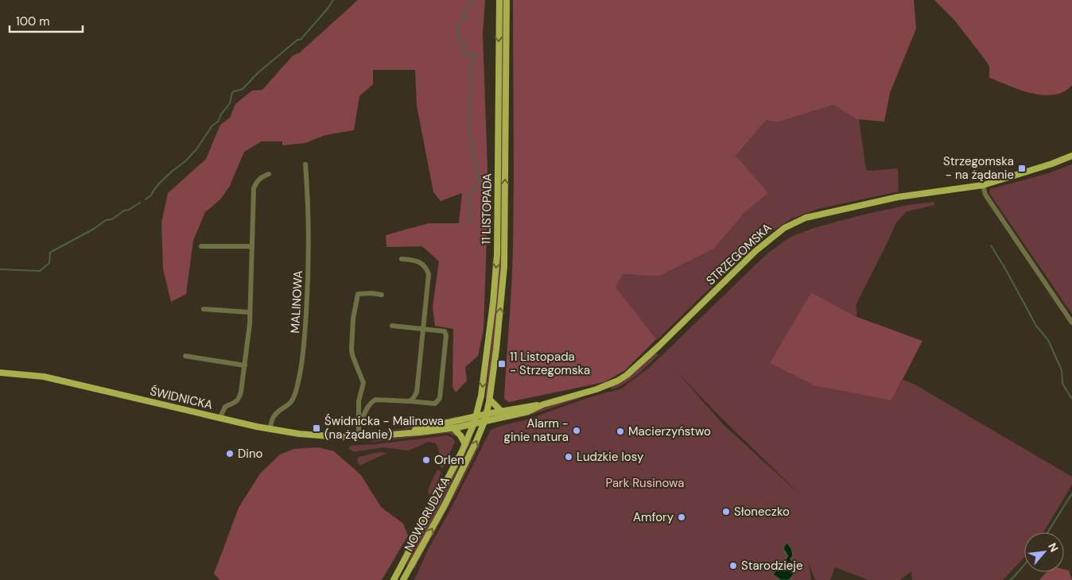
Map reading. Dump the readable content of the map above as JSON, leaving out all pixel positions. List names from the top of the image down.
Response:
{
  "streets": {
    "main road": [
      "11 LISTOPADA",
      "STRZEGOMSKA",
      "ŚWIDNICKA",
      "NOWORUDZKA"
    ],
    "street": ["MALINOWA"]
  },
  "crossings": [
    ["11 LISTOPADA", "STRZEGOMSKA"],
    ["11 LISTOPADA", "ŚWIDNICKA"],
    ["11 LISTOPADA", "NOWORUDZKA"],
    ["STRZEGOMSKA", "ŚWIDNICKA"],
    ["STRZEGOMSKA", "NOWORUDZKA"],
    ["MALINOWA", "ŚWIDNICKA"],
    ["ŚWIDNICKA", "NOWORUDZKA"]
  ],
  "parks": ["Park Rusinowa"],
  "places": {
    "transit": ["Strzegomska - na żądanie", "11 Listopada - Strzegomska", "Świdnicka - Malinowa (na żądanie)"],
    "other": [
      "Alarm - ginie natura",
      "Macierzyństwo",
      "Dino",
      "Ludzkie losy",
      "Orlen",
      "Słoneczko",
      "Amfory",
      "Starodzieje"
    ]
  },
  "scale_bar": "100 m",
  "north": "top right"
}
